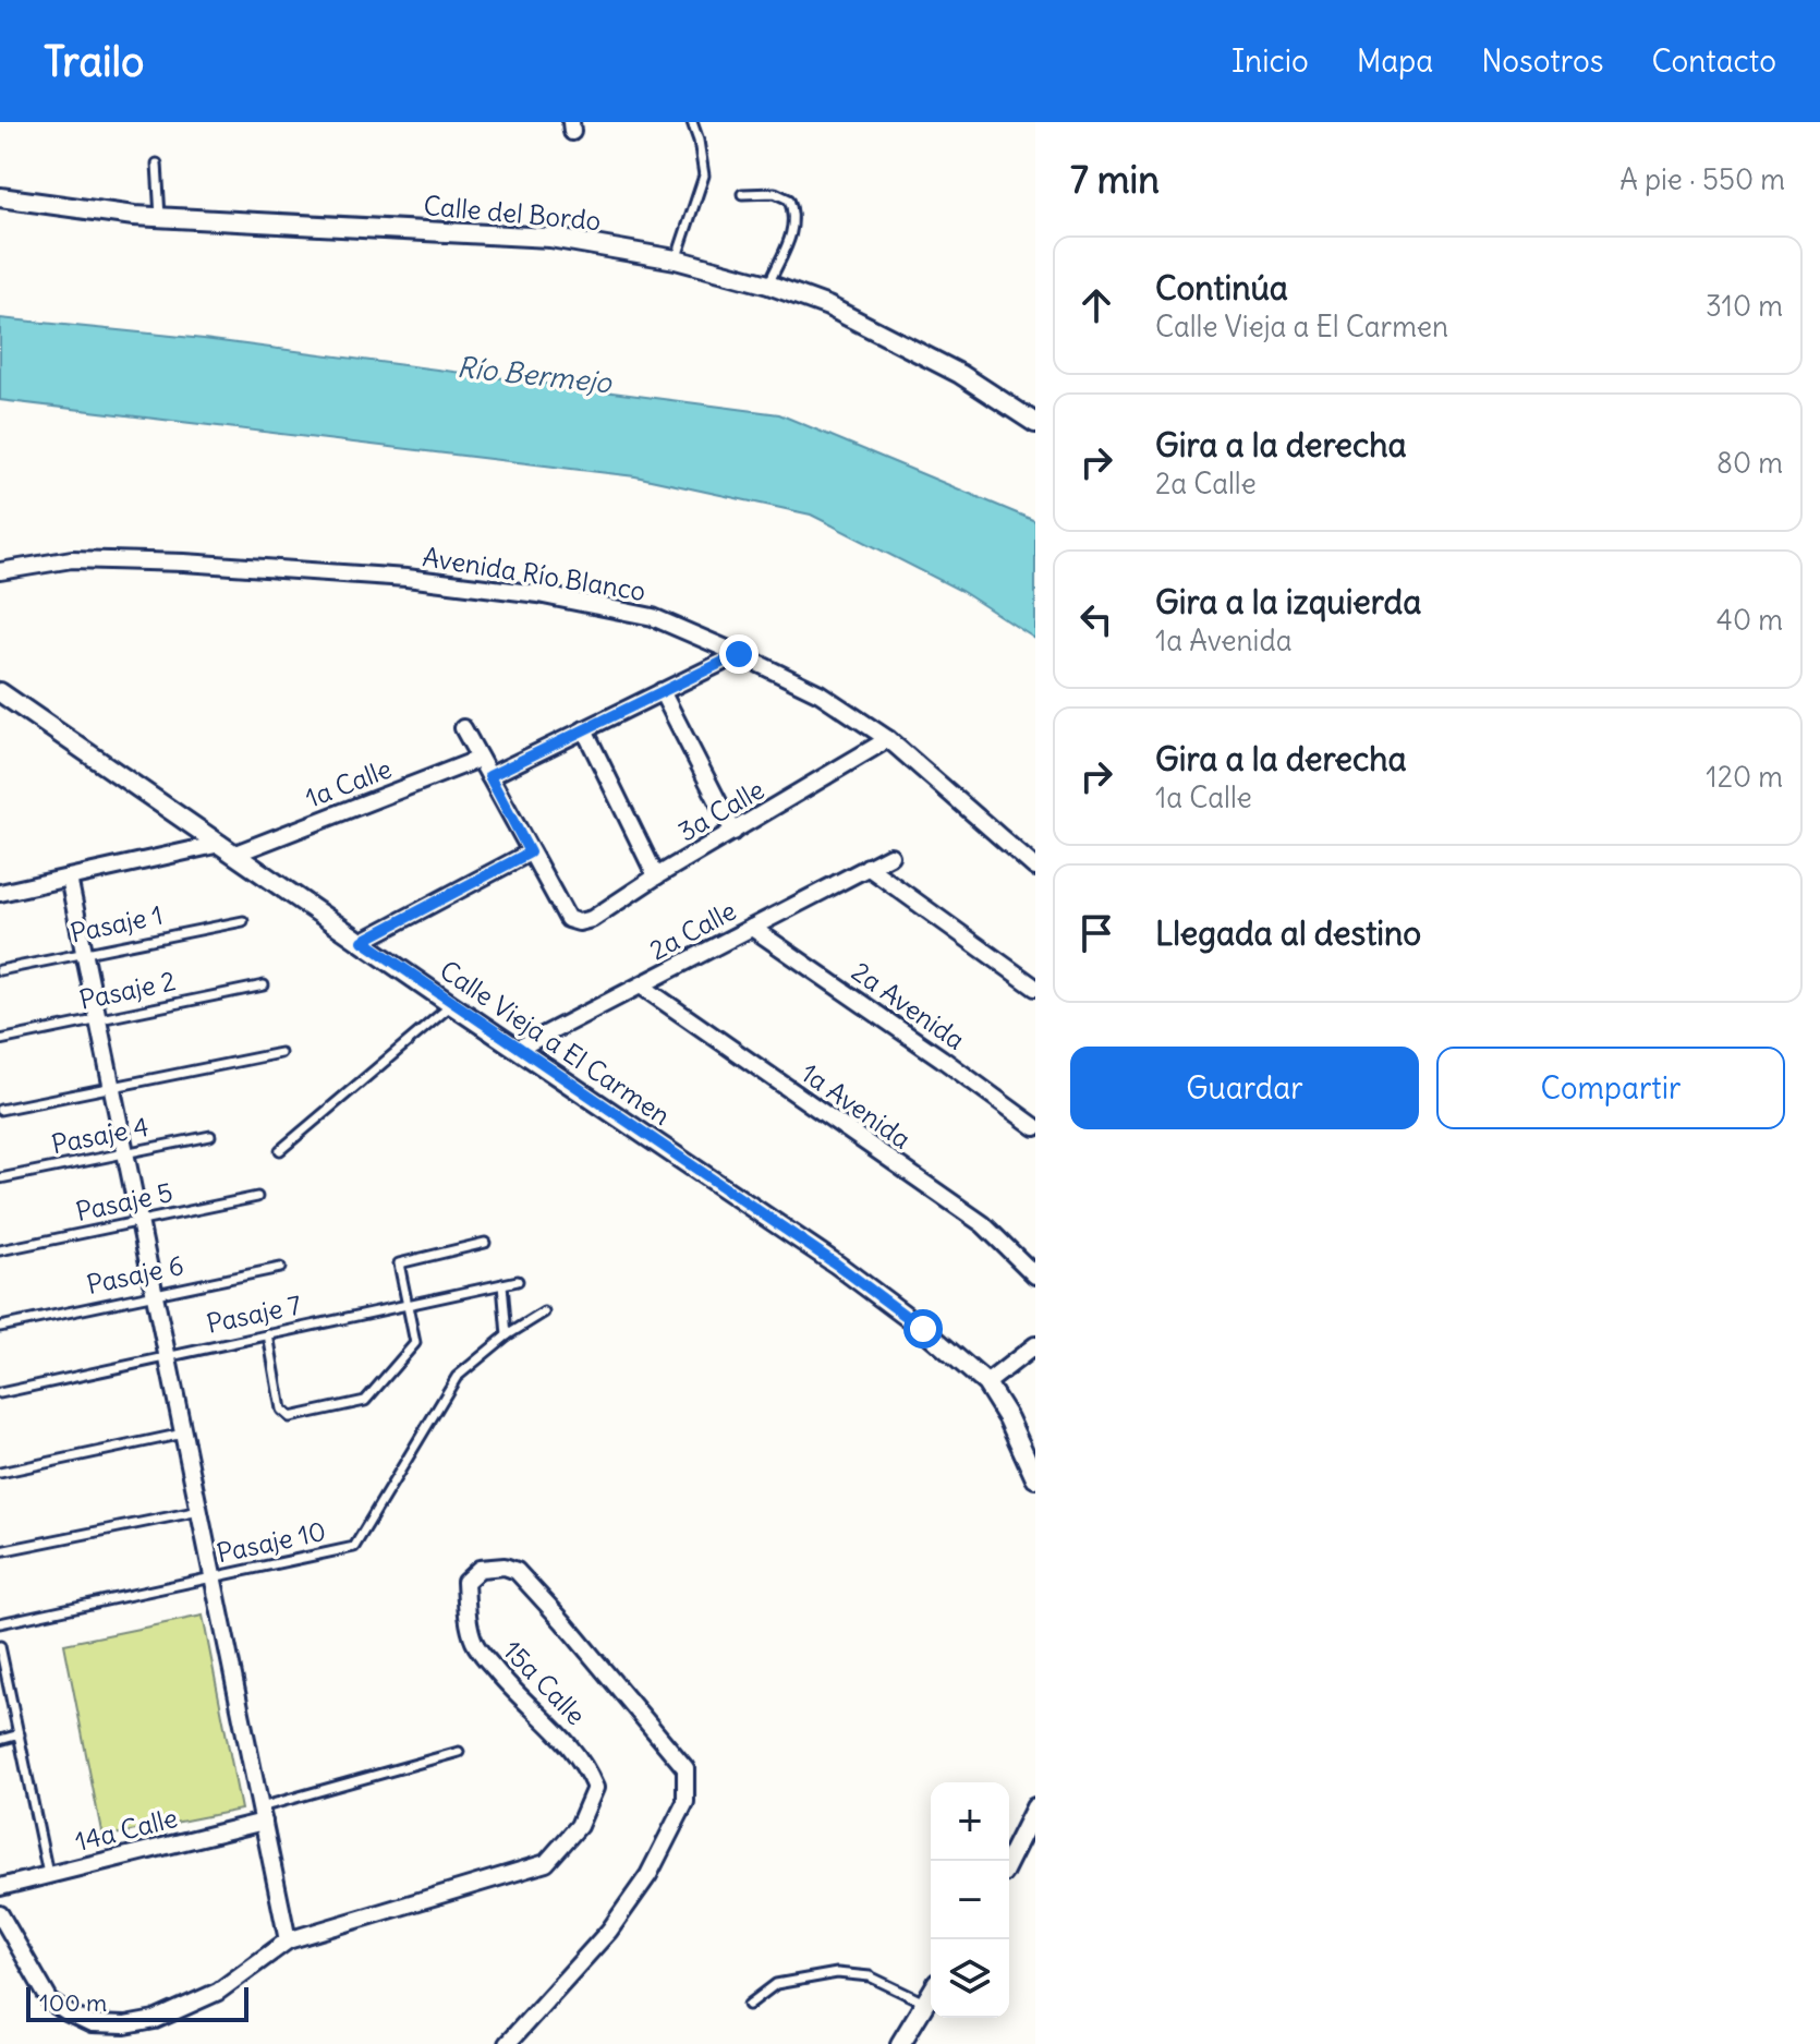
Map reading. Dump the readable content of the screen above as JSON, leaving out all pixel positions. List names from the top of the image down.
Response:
{
  "streets": {
    "street": [
      "Calle del Bordo",
      "Avenida Río Blanco",
      "1a Calle",
      "3a Calle",
      "2a Calle",
      "2a Avenida",
      "Calle Vieja a El Carmen",
      "1a Avenida",
      "15a Calle",
      "14a Calle"
    ],
    "lane": [
      "Pasaje 1",
      "Pasaje 2",
      "Pasaje 4",
      "Pasaje 5",
      "Pasaje 6",
      "Pasaje 7",
      "Pasaje 10"
    ]
  },
  "crossings": [
    ["Avenida Río Blanco", "3a Calle"],
    ["1a Calle", "Calle Vieja a El Carmen"],
    ["2a Calle", "2a Avenida"],
    ["2a Calle", "Calle Vieja a El Carmen"],
    ["2a Calle", "1a Avenida"]
  ],
  "water": ["Río Bermejo"],
  "scale_bar": "100 m",
  "page": {
    "header": "Trailo",
    "nav": [
      "Inicio",
      "Mapa",
      "Nosotros",
      "Contacto"
    ],
    "heading": ["7 min", "A pie · 550 m"],
    "list": [
      ["Continúa", "Calle Vieja a El Carmen", "310 m"],
      ["Gira a la derecha", "2a Calle", "80 m"],
      ["Gira a la izquierda", "1a Avenida", "40 m"],
      ["Gira a la derecha", "1a Calle", "120 m"],
      "Llegada al destino"
    ],
    "buttons": ["Guardar", "Compartir"],
    "map_buttons": ["+", "−"],
    "scale": "100 m"
  }
}
